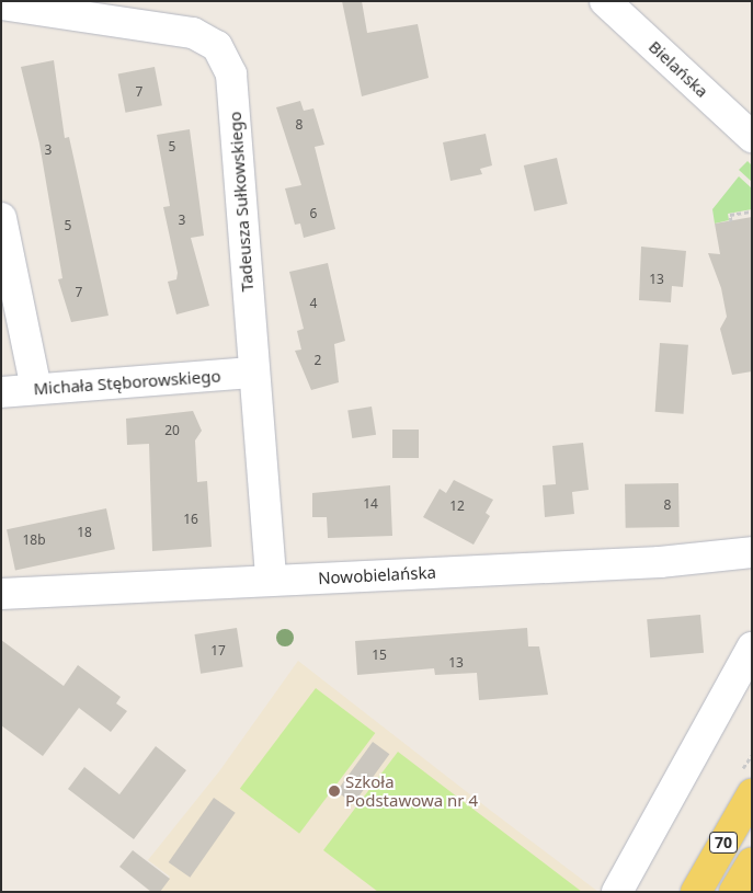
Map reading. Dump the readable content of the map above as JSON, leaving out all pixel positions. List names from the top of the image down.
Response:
{
  "streets": {
    "main road": ["70"],
    "street": [
      "Bielańska",
      "Tadeusza Sułkowskiego",
      "Michała Stęborowskiego",
      "Nowobielańska"
    ]
  },
  "crossings": [
    ["Tadeusza Sułkowskiego", "Michała Stęborowskiego"],
    ["Tadeusza Sułkowskiego", "Nowobielańska"]
  ],
  "places": ["Szkoła Podstawowa nr 4"],
  "house_numbers": [
    "7",
    "8",
    "5",
    "3",
    "6",
    "3",
    "5",
    "13",
    "7",
    "4",
    "2",
    "20",
    "14",
    "8",
    "12",
    "16",
    "18",
    "18b",
    "17",
    "15",
    "13"
  ]
}
